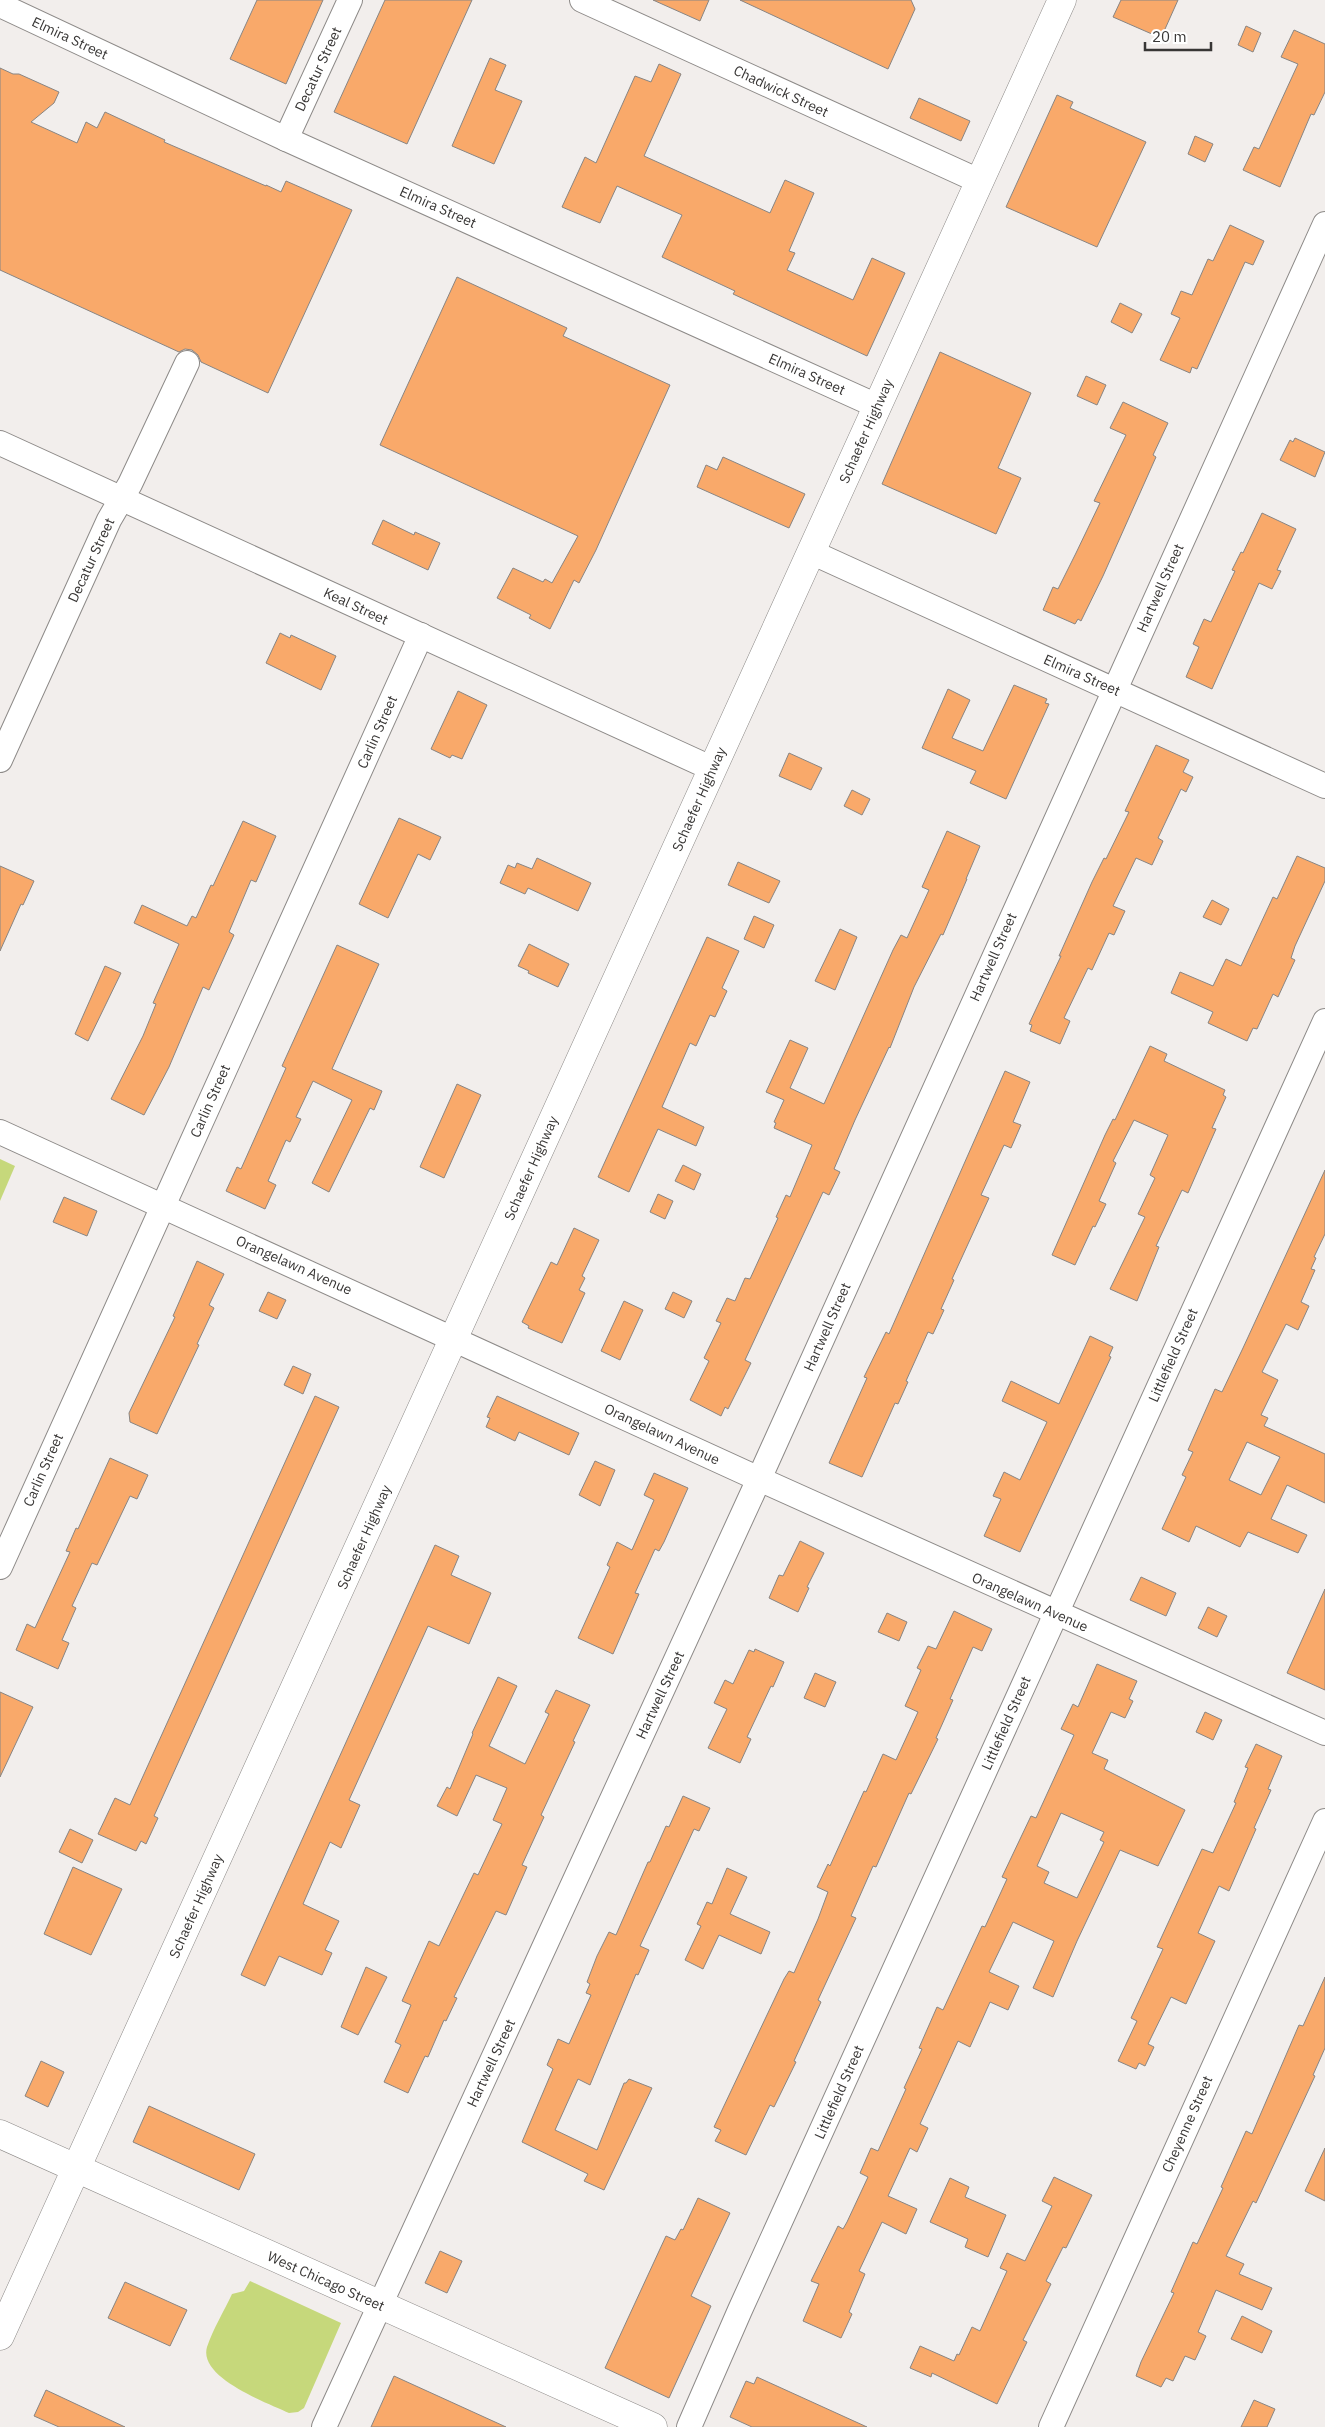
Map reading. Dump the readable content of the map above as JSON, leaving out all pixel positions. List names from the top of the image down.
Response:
{
  "streets": {
    "main road": ["Schaefer Highway", "West Chicago Street"],
    "street": [
      "Elmira Street",
      "Decatur Street",
      "Chadwick Street",
      "Hartwell Street",
      "Keal Street",
      "Carlin Street",
      "Orangelawn Avenue",
      "Littlefield Street",
      "Cheyenne Street"
    ]
  },
  "crossings": [
    ["Elmira Street", "Decatur Street"],
    ["Elmira Street", "Schaefer Highway"],
    ["Elmira Street", "Hartwell Street"],
    ["Decatur Street", "Keal Street"],
    ["Chadwick Street", "Schaefer Highway"],
    ["Schaefer Highway", "Keal Street"],
    ["Schaefer Highway", "Orangelawn Avenue"],
    ["Schaefer Highway", "West Chicago Street"],
    ["Hartwell Street", "Orangelawn Avenue"],
    ["Hartwell Street", "West Chicago Street"],
    ["Keal Street", "Carlin Street"],
    ["Carlin Street", "Orangelawn Avenue"],
    ["Orangelawn Avenue", "Littlefield Street"]
  ],
  "scale_bar": "20 m"
}
